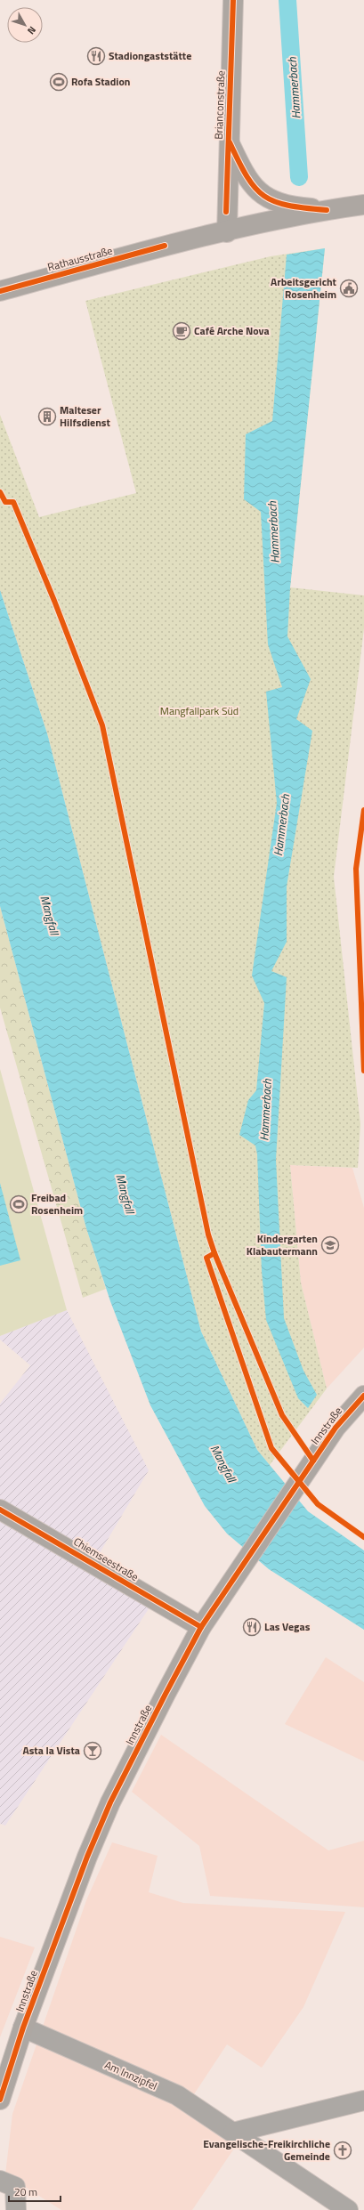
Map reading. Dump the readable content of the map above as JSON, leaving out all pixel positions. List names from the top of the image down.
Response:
{
  "streets": {
    "main road": [
      "Brianconstraße",
      "Rathausstraße",
      "Innstraße",
      "Chiemseestraße"
    ],
    "street": ["Am Innzipfel"]
  },
  "crossings": [
    ["Brianconstraße", "Rathausstraße"],
    ["Innstraße", "Chiemseestraße"],
    ["Innstraße", "Am Innzipfel"]
  ],
  "water": ["Hammerbach", "Mangfall"],
  "parks": ["Mangfallpark Süd"],
  "places": {
    "restaurant": ["Stadiongaststätte", "Las Vegas"],
    "sports": ["Rofa Stadion", "Freibad Rosenheim"],
    "public building": ["Arbeitsgericht Rosenheim"],
    "cafe": ["Café Arche Nova"],
    "building": ["Malteser Hilfsdienst"],
    "school or university": ["Kindergarten Klabautermann"],
    "bar": ["Asta la Vista"],
    "church": ["Evangelische-Freikirchliche Gemeinde"]
  },
  "scale_bar": "20 m",
  "north": "bottom right"
}
